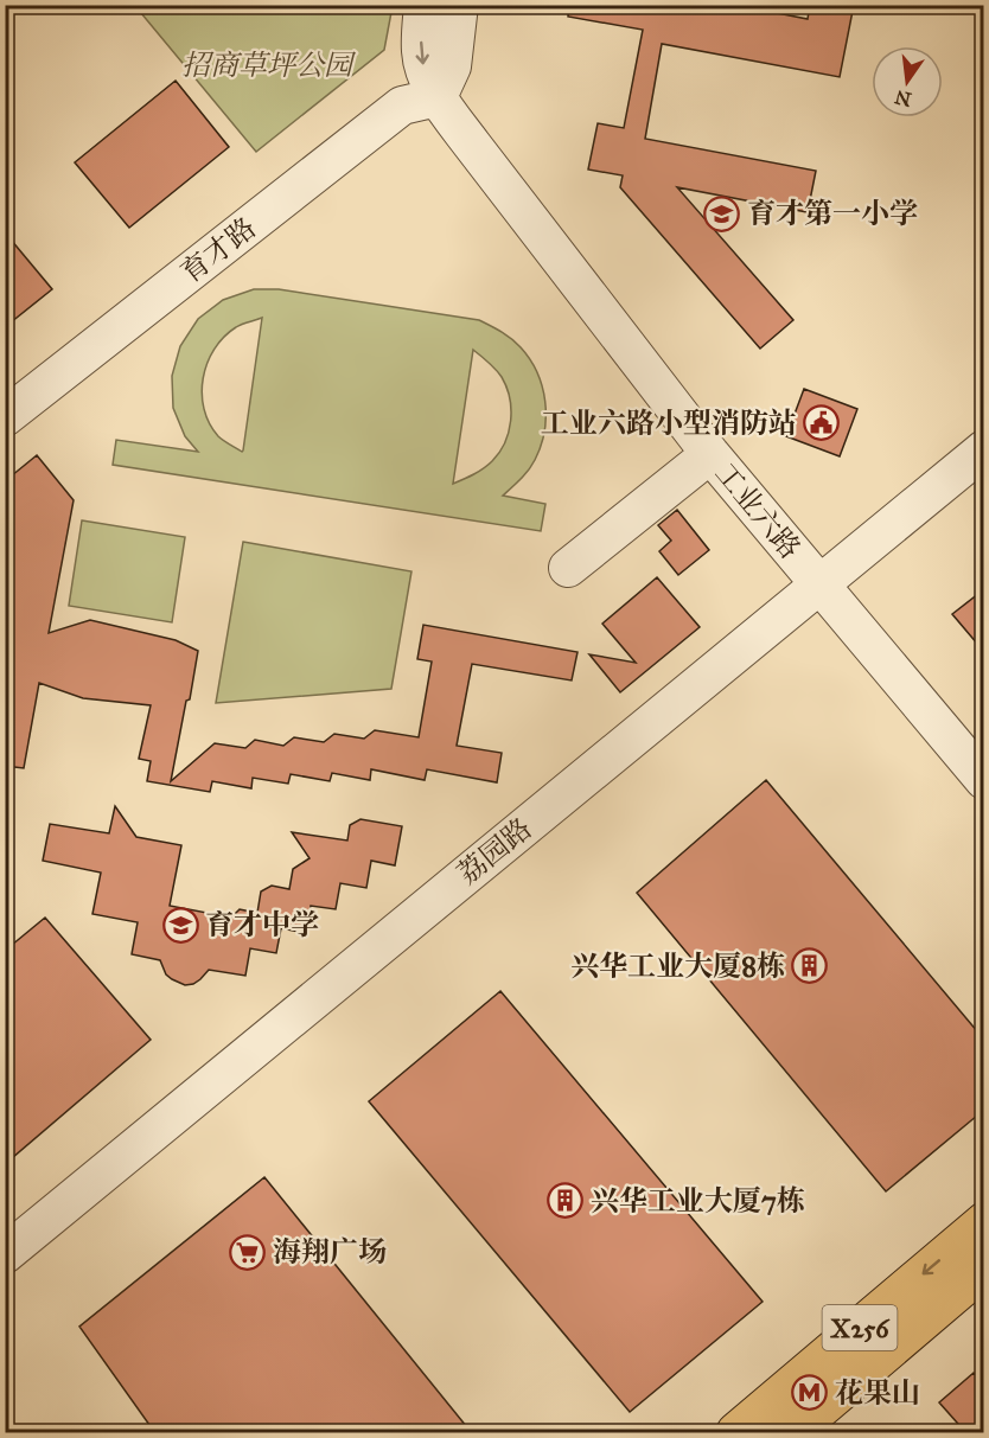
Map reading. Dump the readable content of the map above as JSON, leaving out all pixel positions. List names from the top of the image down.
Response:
{
  "streets": {
    "main road": ["X256"],
    "street": ["育才路", "工业六路", "荔园路"]
  },
  "crossings": [
    ["育才路", "工业六路"],
    ["工业六路", "荔园路"]
  ],
  "parks": ["招商草坪公园"],
  "places": {
    "school or university": ["育才第一小学", "育才中学"],
    "public building": ["工业六路小型消防站"],
    "building": ["兴华工业大厦8栋", "兴华工业大厦7栋"],
    "supermarket": ["海翔广场"],
    "metro station": ["花果山"]
  },
  "north": "bottom"
}
